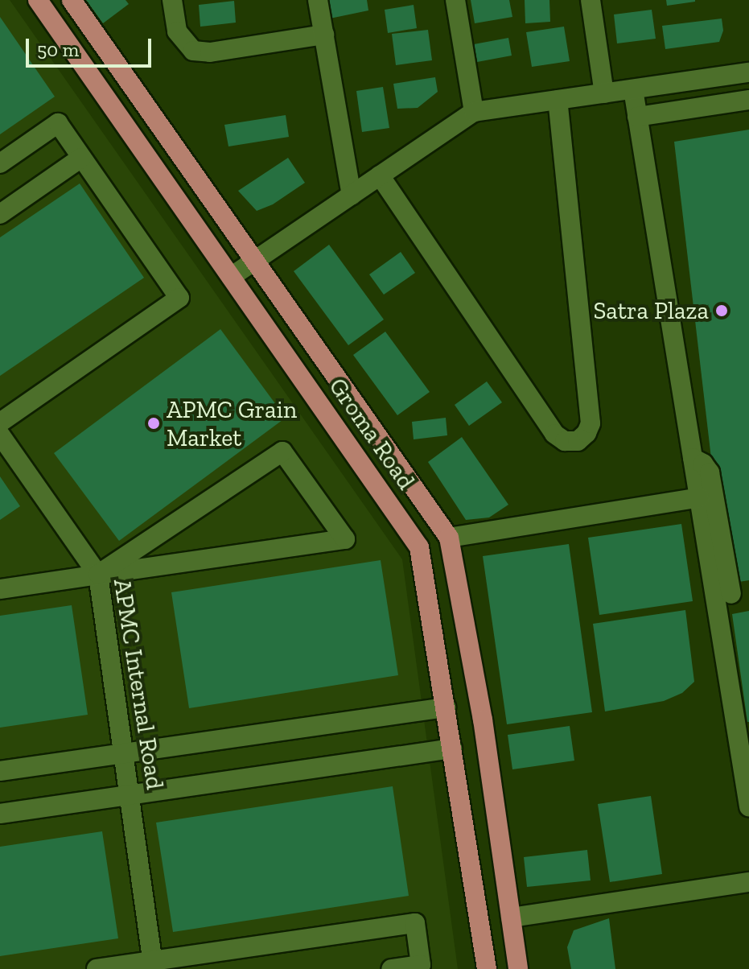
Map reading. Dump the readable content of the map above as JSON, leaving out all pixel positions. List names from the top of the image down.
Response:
{
  "streets": {
    "main road": ["Groma Road"],
    "street": ["APMC Internal Road"]
  },
  "places": ["Satra Plaza", "APMC Grain Market"],
  "scale_bar": "50 m"
}
